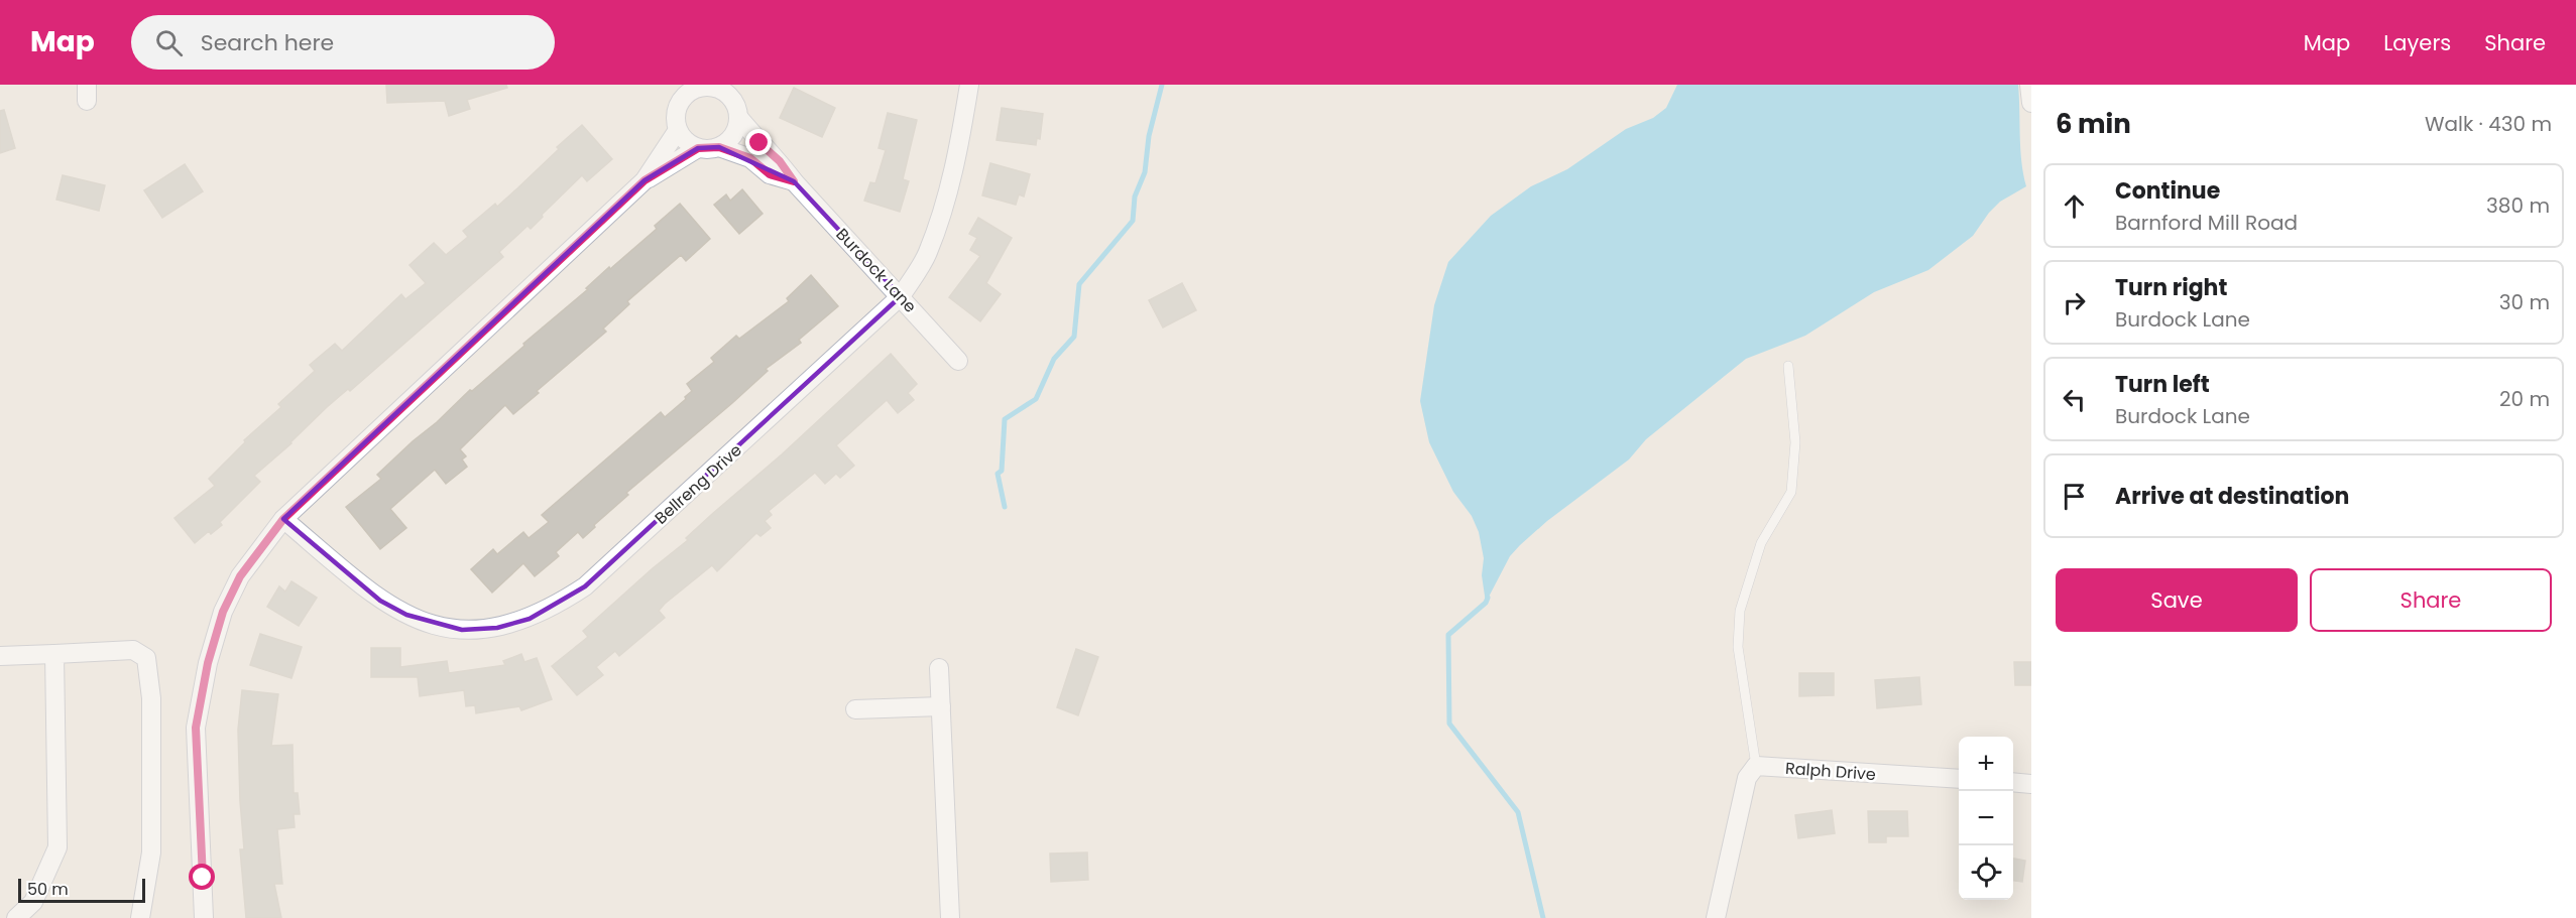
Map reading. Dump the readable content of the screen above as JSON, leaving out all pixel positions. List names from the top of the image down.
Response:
{
  "streets": {
    "street": ["Burdock Lane", "Bellreng Drive", "Ralph Drive"]
  },
  "crossings": [
    ["Burdock Lane", "Bellreng Drive"]
  ],
  "scale_bar": "50 m",
  "page": {
    "header": "Map",
    "search": "Search here",
    "nav": ["Map", "Layers", "Share"],
    "heading": ["6 min", "Walk · 430 m"],
    "list": [
      ["Continue", "Barnford Mill Road", "380 m"],
      ["Turn right", "Burdock Lane", "30 m"],
      ["Turn left", "Burdock Lane", "20 m"],
      "Arrive at destination"
    ],
    "buttons": ["Save", "Share"],
    "map_buttons": ["+", "−"],
    "scale": "50 m"
  }
}
